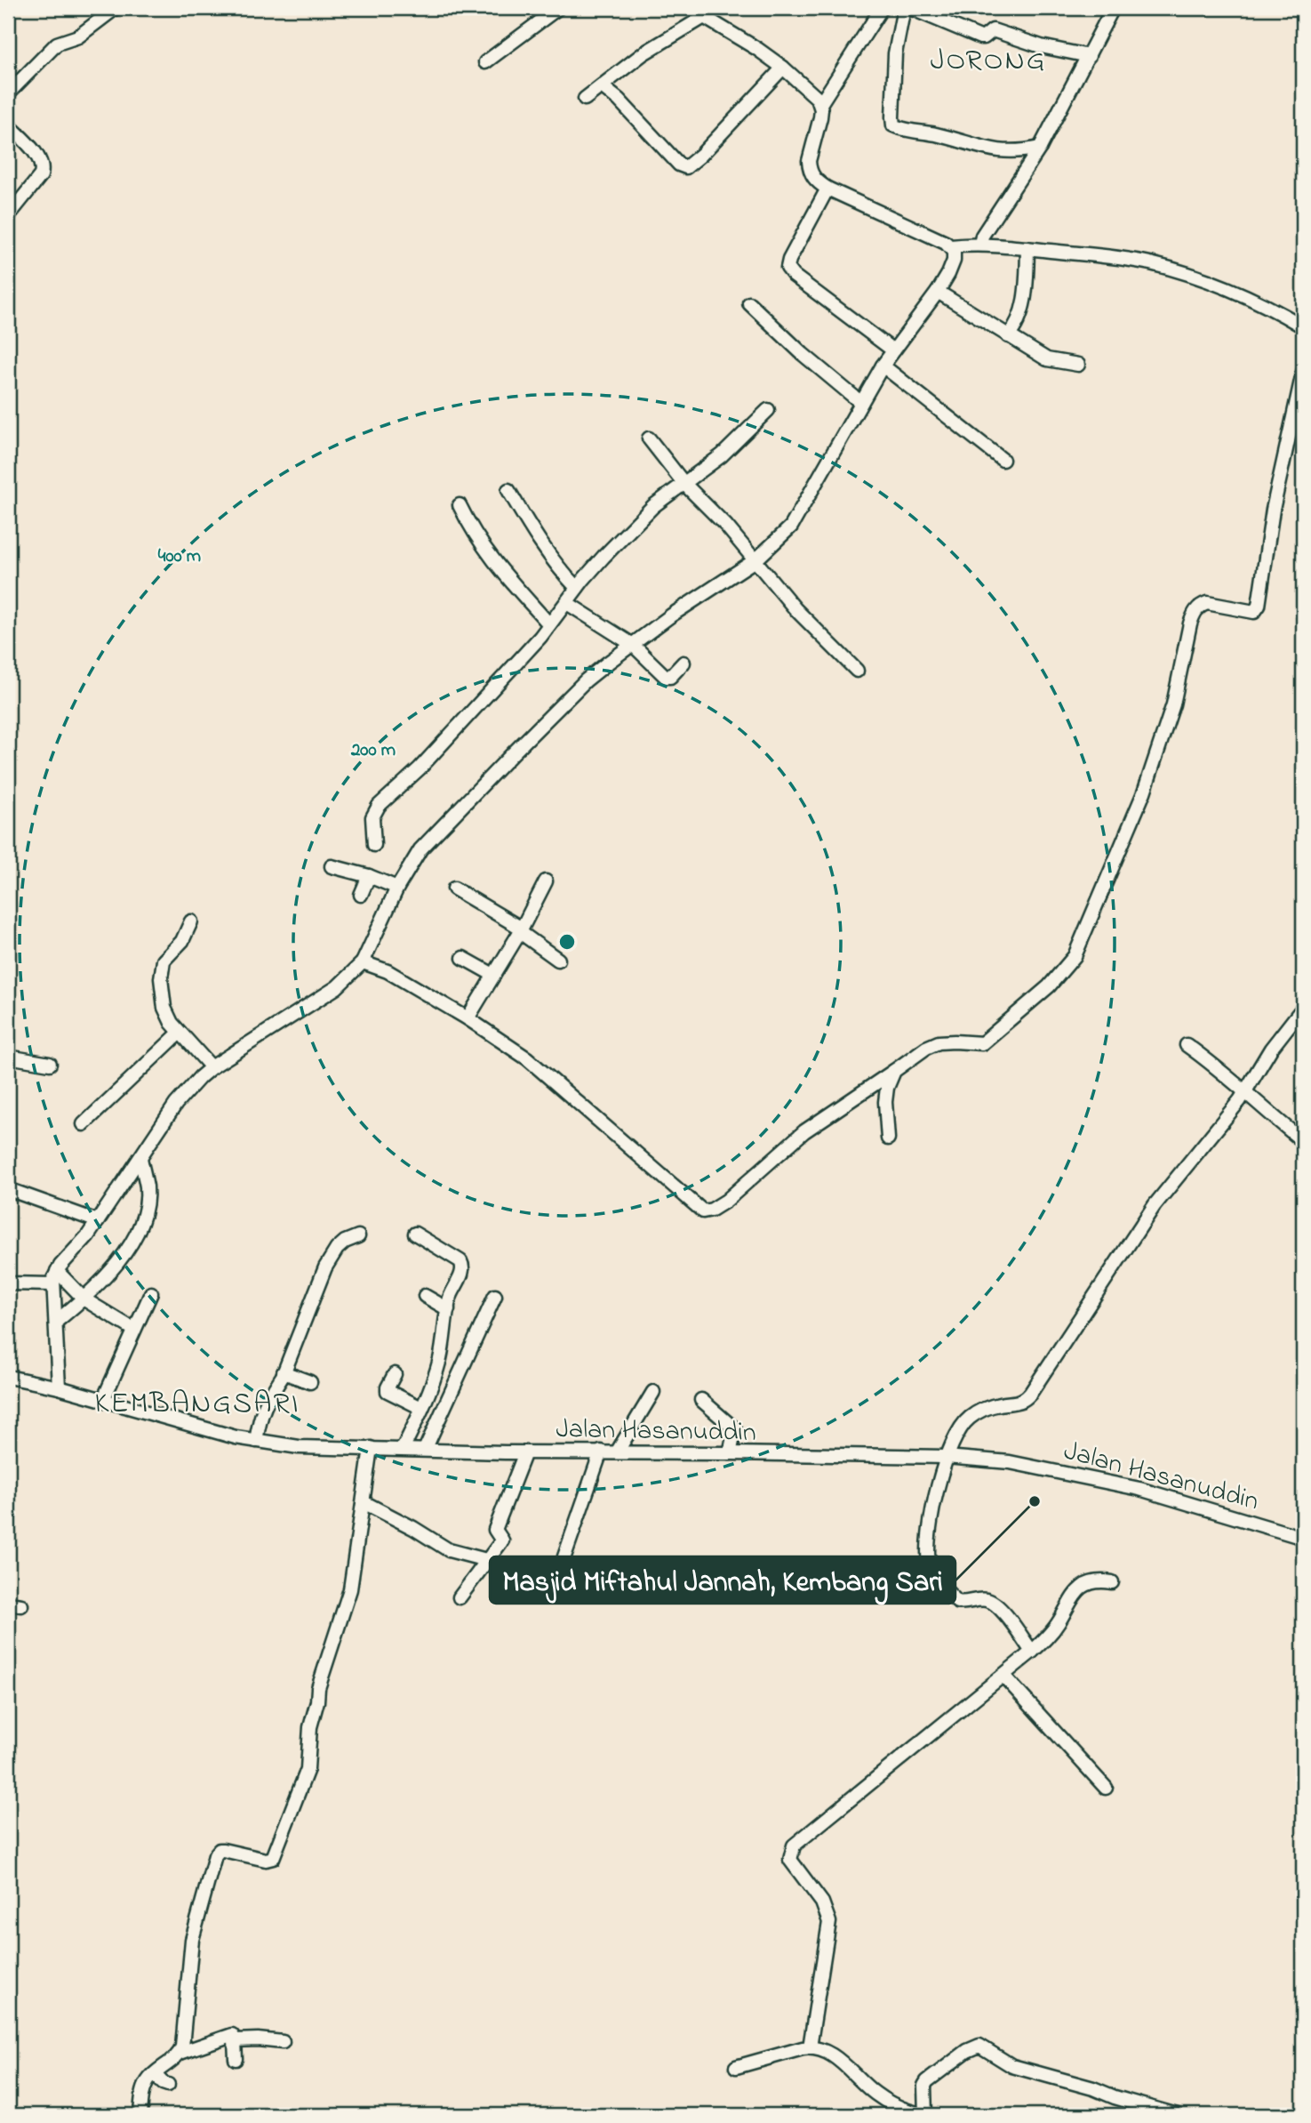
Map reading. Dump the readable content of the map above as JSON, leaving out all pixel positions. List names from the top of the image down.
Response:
{
  "streets": {
    "street": ["Jalan Hasanuddin"]
  },
  "districts": ["JORONG", "KEMBANGSARI"],
  "places": ["Masjid Miftahul Jannah, Kembang Sari"],
  "rings": ["400 m", "200 m"]
}
